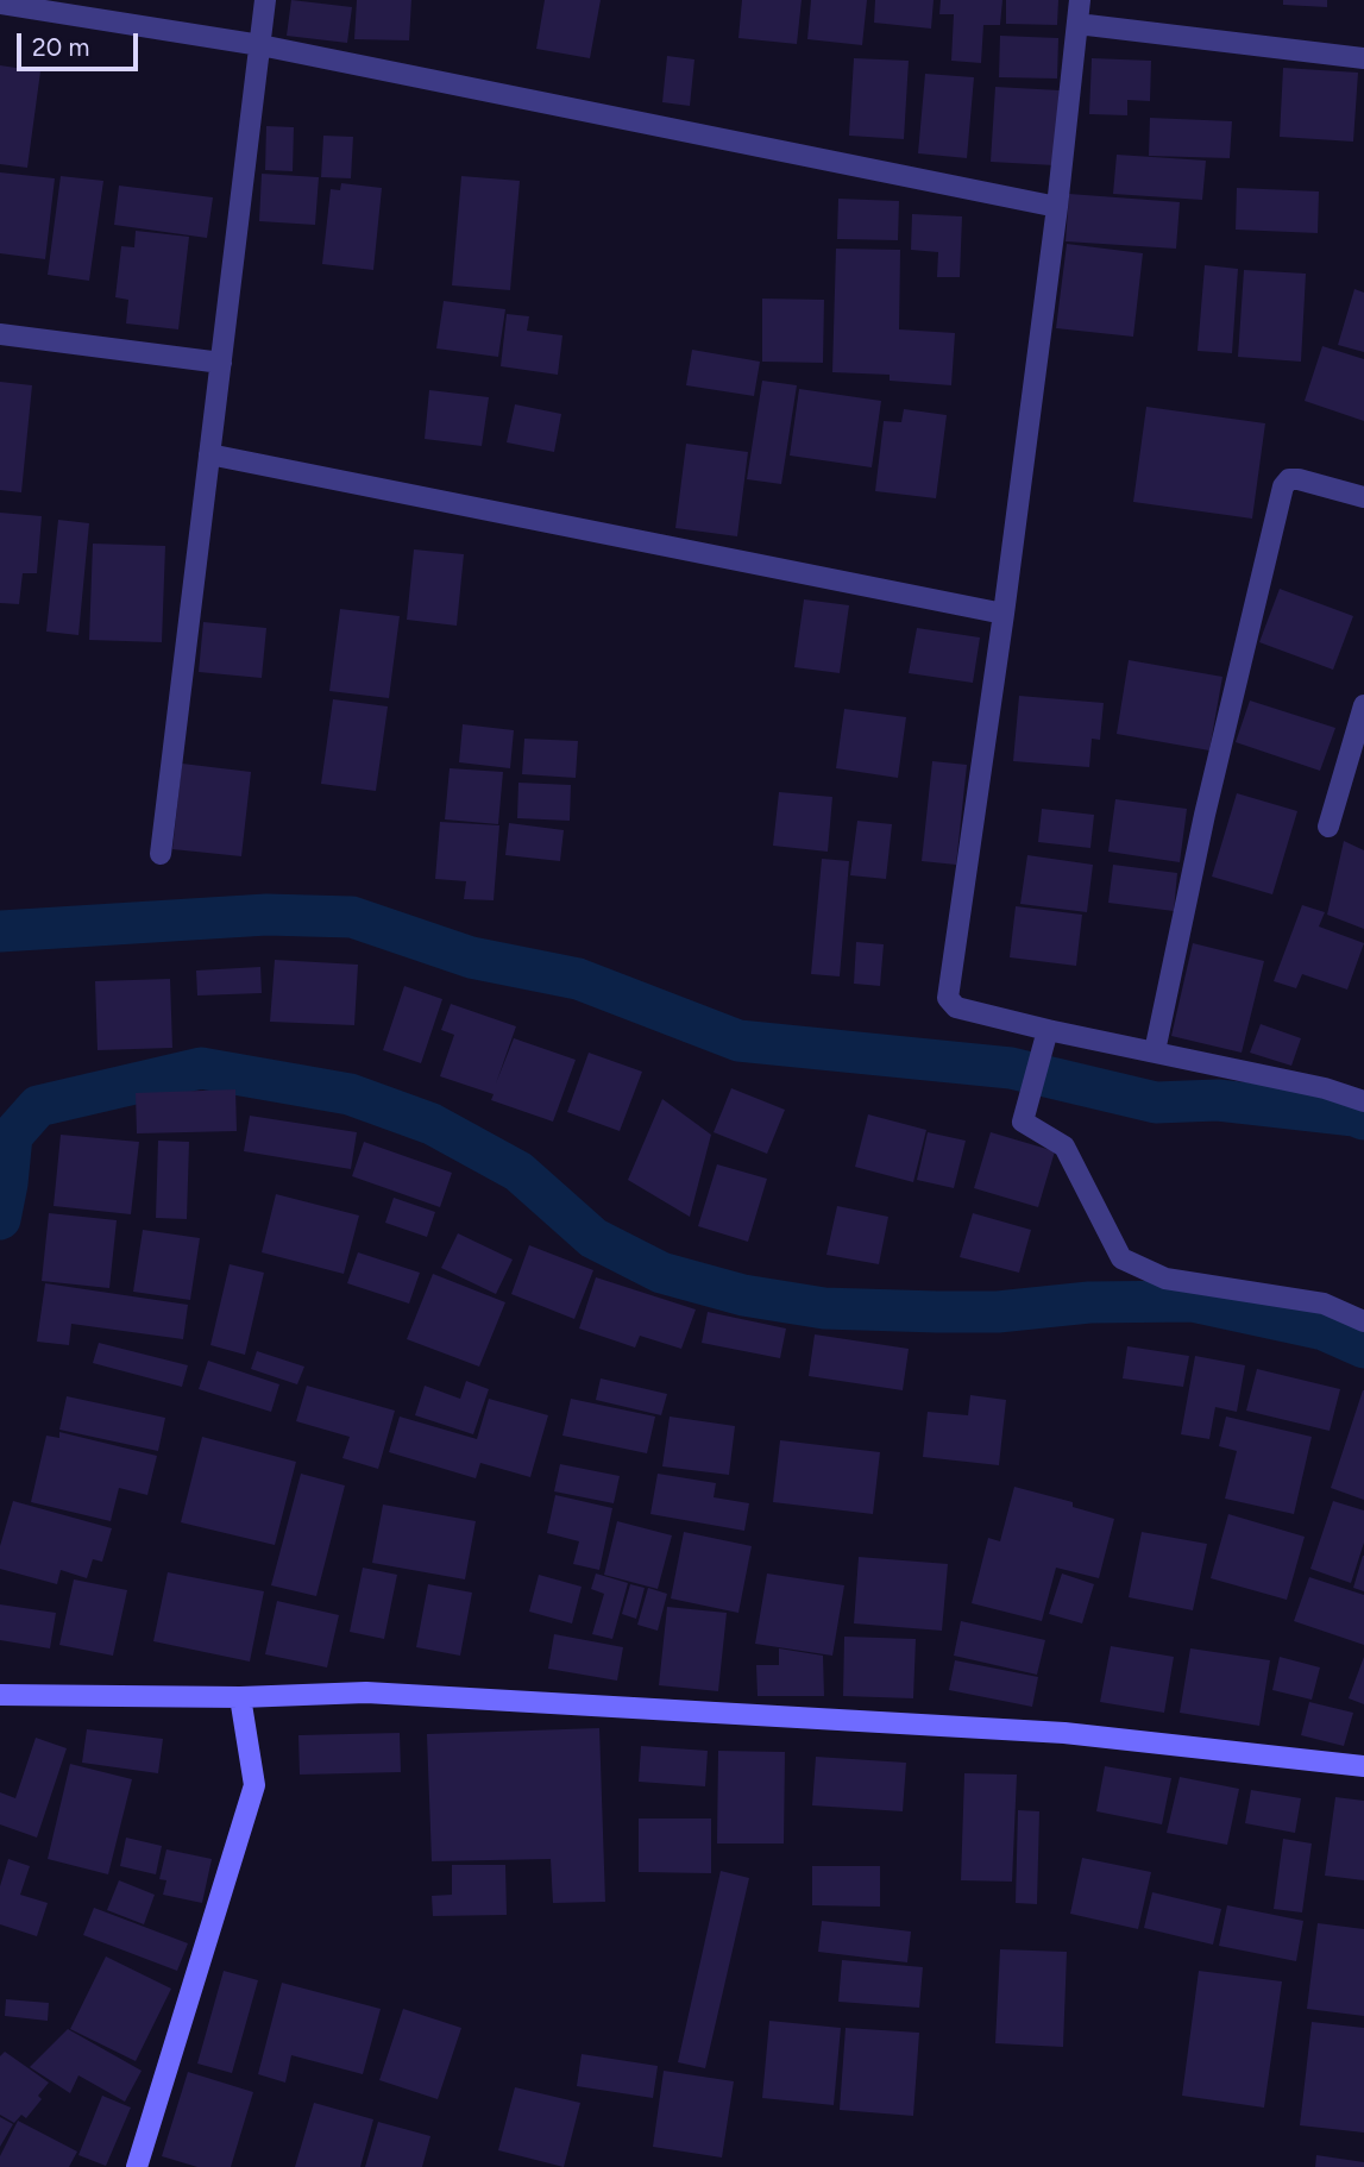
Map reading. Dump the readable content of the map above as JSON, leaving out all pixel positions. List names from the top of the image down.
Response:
{
  "scale_bar": "20 m"
}
